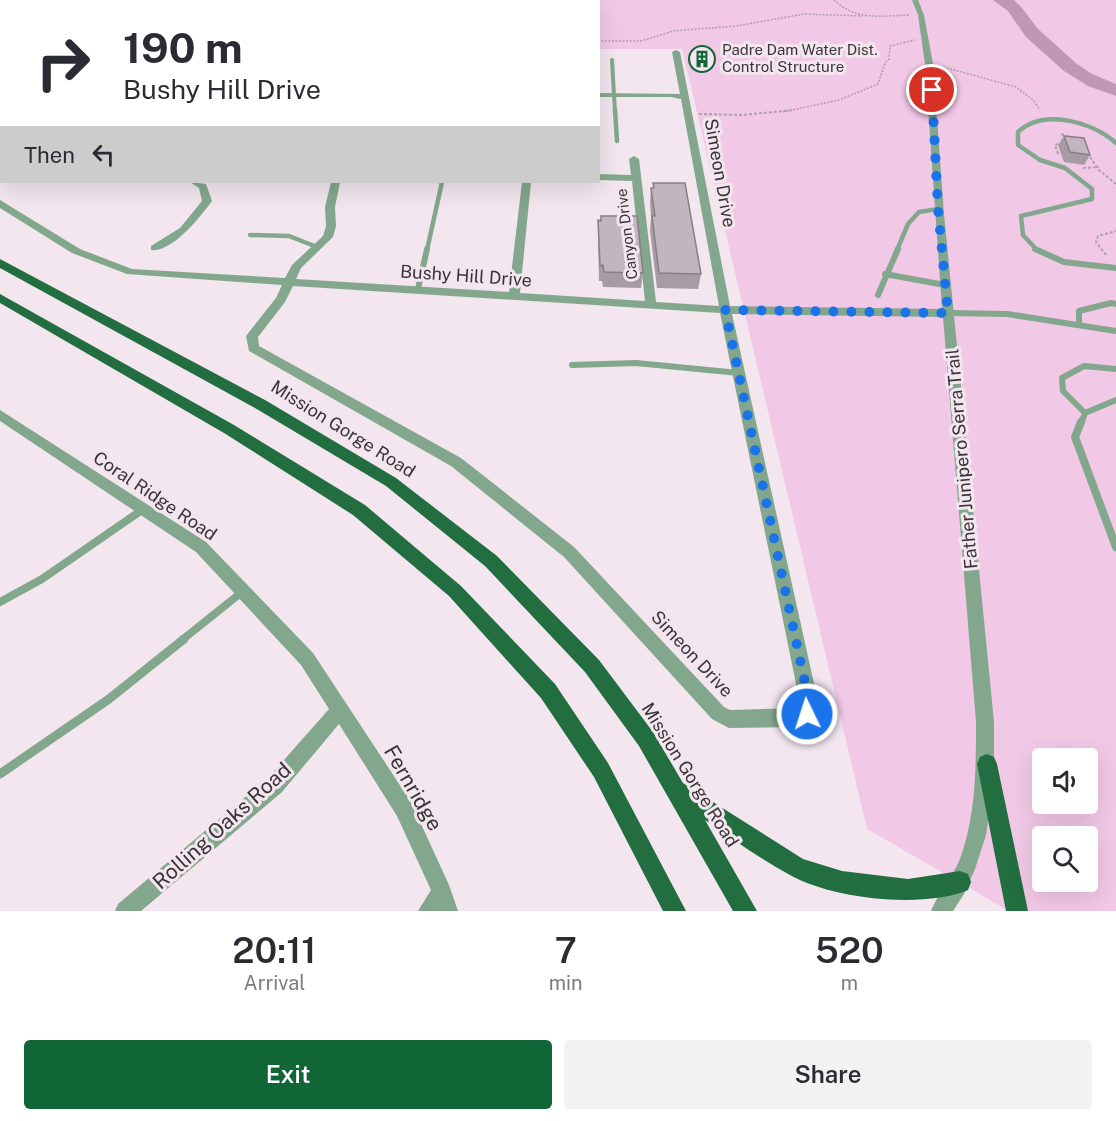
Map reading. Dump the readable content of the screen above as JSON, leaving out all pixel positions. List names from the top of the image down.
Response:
{
  "streets": {
    "main road": ["Mission Gorge Road"],
    "street": [
      "Simeon Drive",
      "Canyon Drive",
      "Bushy Hill Drive",
      "Father Junipero Serra Trail",
      "Coral Ridge Road",
      "Fernridge",
      "Rolling Oaks Road"
    ]
  },
  "crossings": [
    ["Simeon Drive", "Bushy Hill Drive"],
    ["Canyon Drive", "Bushy Hill Drive"],
    ["Bushy Hill Drive", "Father Junipero Serra Trail"],
    ["Coral Ridge Road", "Fernridge"],
    ["Coral Ridge Road", "Rolling Oaks Road"],
    ["Fernridge", "Rolling Oaks Road"]
  ],
  "places": {
    "building": ["Padre Dam Water Dist. Control Structure"]
  },
  "page": {
    "turn": ["190 m", "Bushy Hill Drive"],
    "then": "Then",
    "eta": [
      "20:11",
      "Arrival",
      "7",
      "min",
      "520",
      "m"
    ],
    "buttons": ["Exit", "Share"]
  }
}
